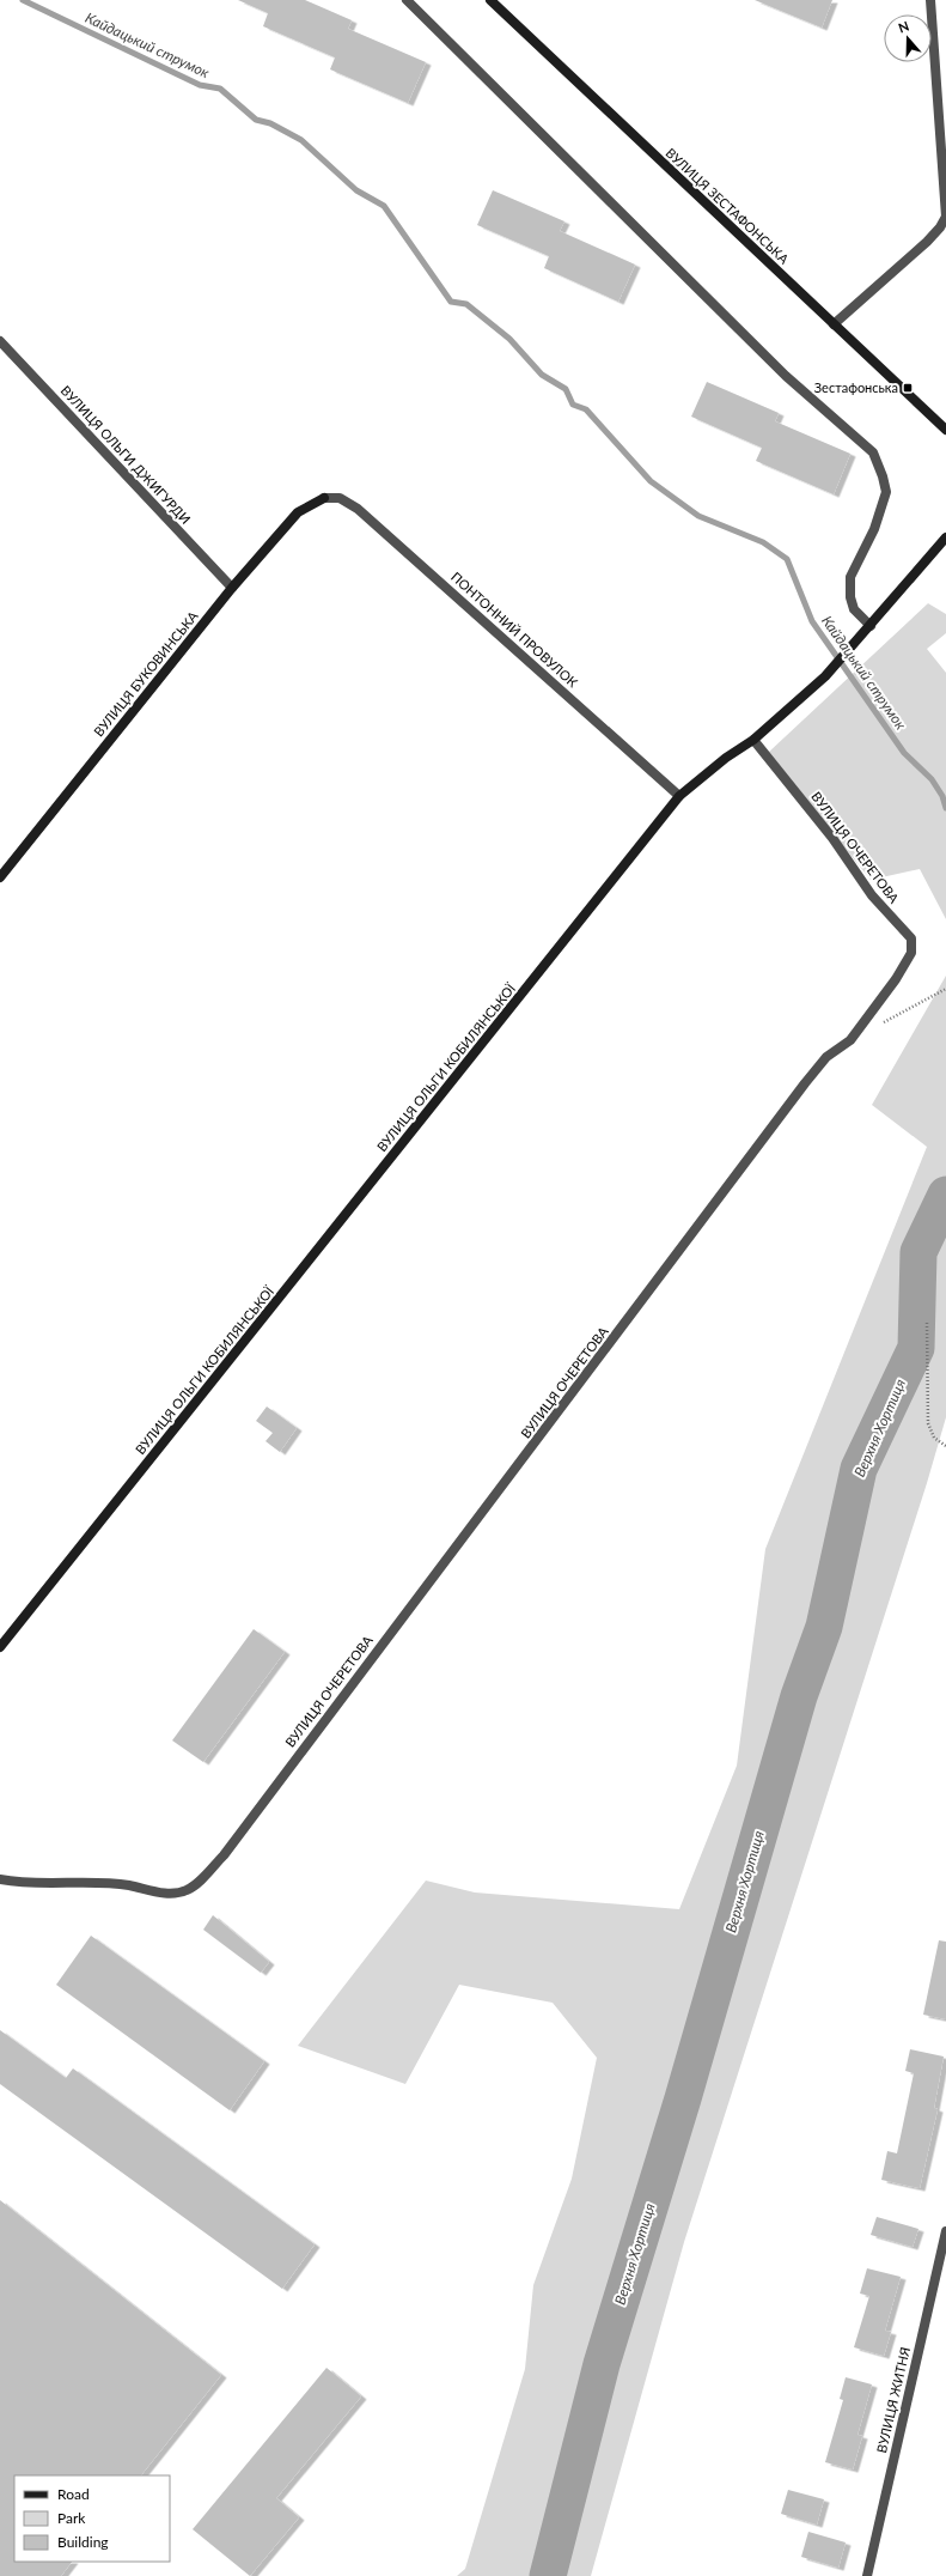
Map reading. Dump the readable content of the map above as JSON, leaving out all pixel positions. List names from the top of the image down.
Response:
{
  "streets": {
    "street": [
      "ВУЛИЦЯ ЗЕСТАФОНСЬКА",
      "ВУЛИЦЯ ОЛЬГИ ДЖИГУРДИ",
      "ПОНТОННИЙ ПРОВУЛОК",
      "ВУЛИЦЯ БУКОВИНСЬКА",
      "ВУЛИЦЯ ОЧЕРЕТОВА",
      "ВУЛИЦЯ ОЛЬГИ КОБИЛЯНСЬКОЇ",
      "ВУЛИЦЯ ЖИТНЯ"
    ]
  },
  "crossings": [
    ["ВУЛИЦЯ ОЛЬГИ ДЖИГУРДИ", "ВУЛИЦЯ БУКОВИНСЬКА"],
    ["ПОНТОННИЙ ПРОВУЛОК", "ВУЛИЦЯ БУКОВИНСЬКА"],
    ["ПОНТОННИЙ ПРОВУЛОК", "ВУЛИЦЯ ОЛЬГИ КОБИЛЯНСЬКОЇ"],
    ["ВУЛИЦЯ ОЧЕРЕТОВА", "ВУЛИЦЯ ОЛЬГИ КОБИЛЯНСЬКОЇ"]
  ],
  "water": ["Кайдацький струмок", "Верхня Хортиця"],
  "places": {
    "transit": ["Зестафонська"]
  },
  "legend": ["Road", "Park", "Building"],
  "north": "top"
}
